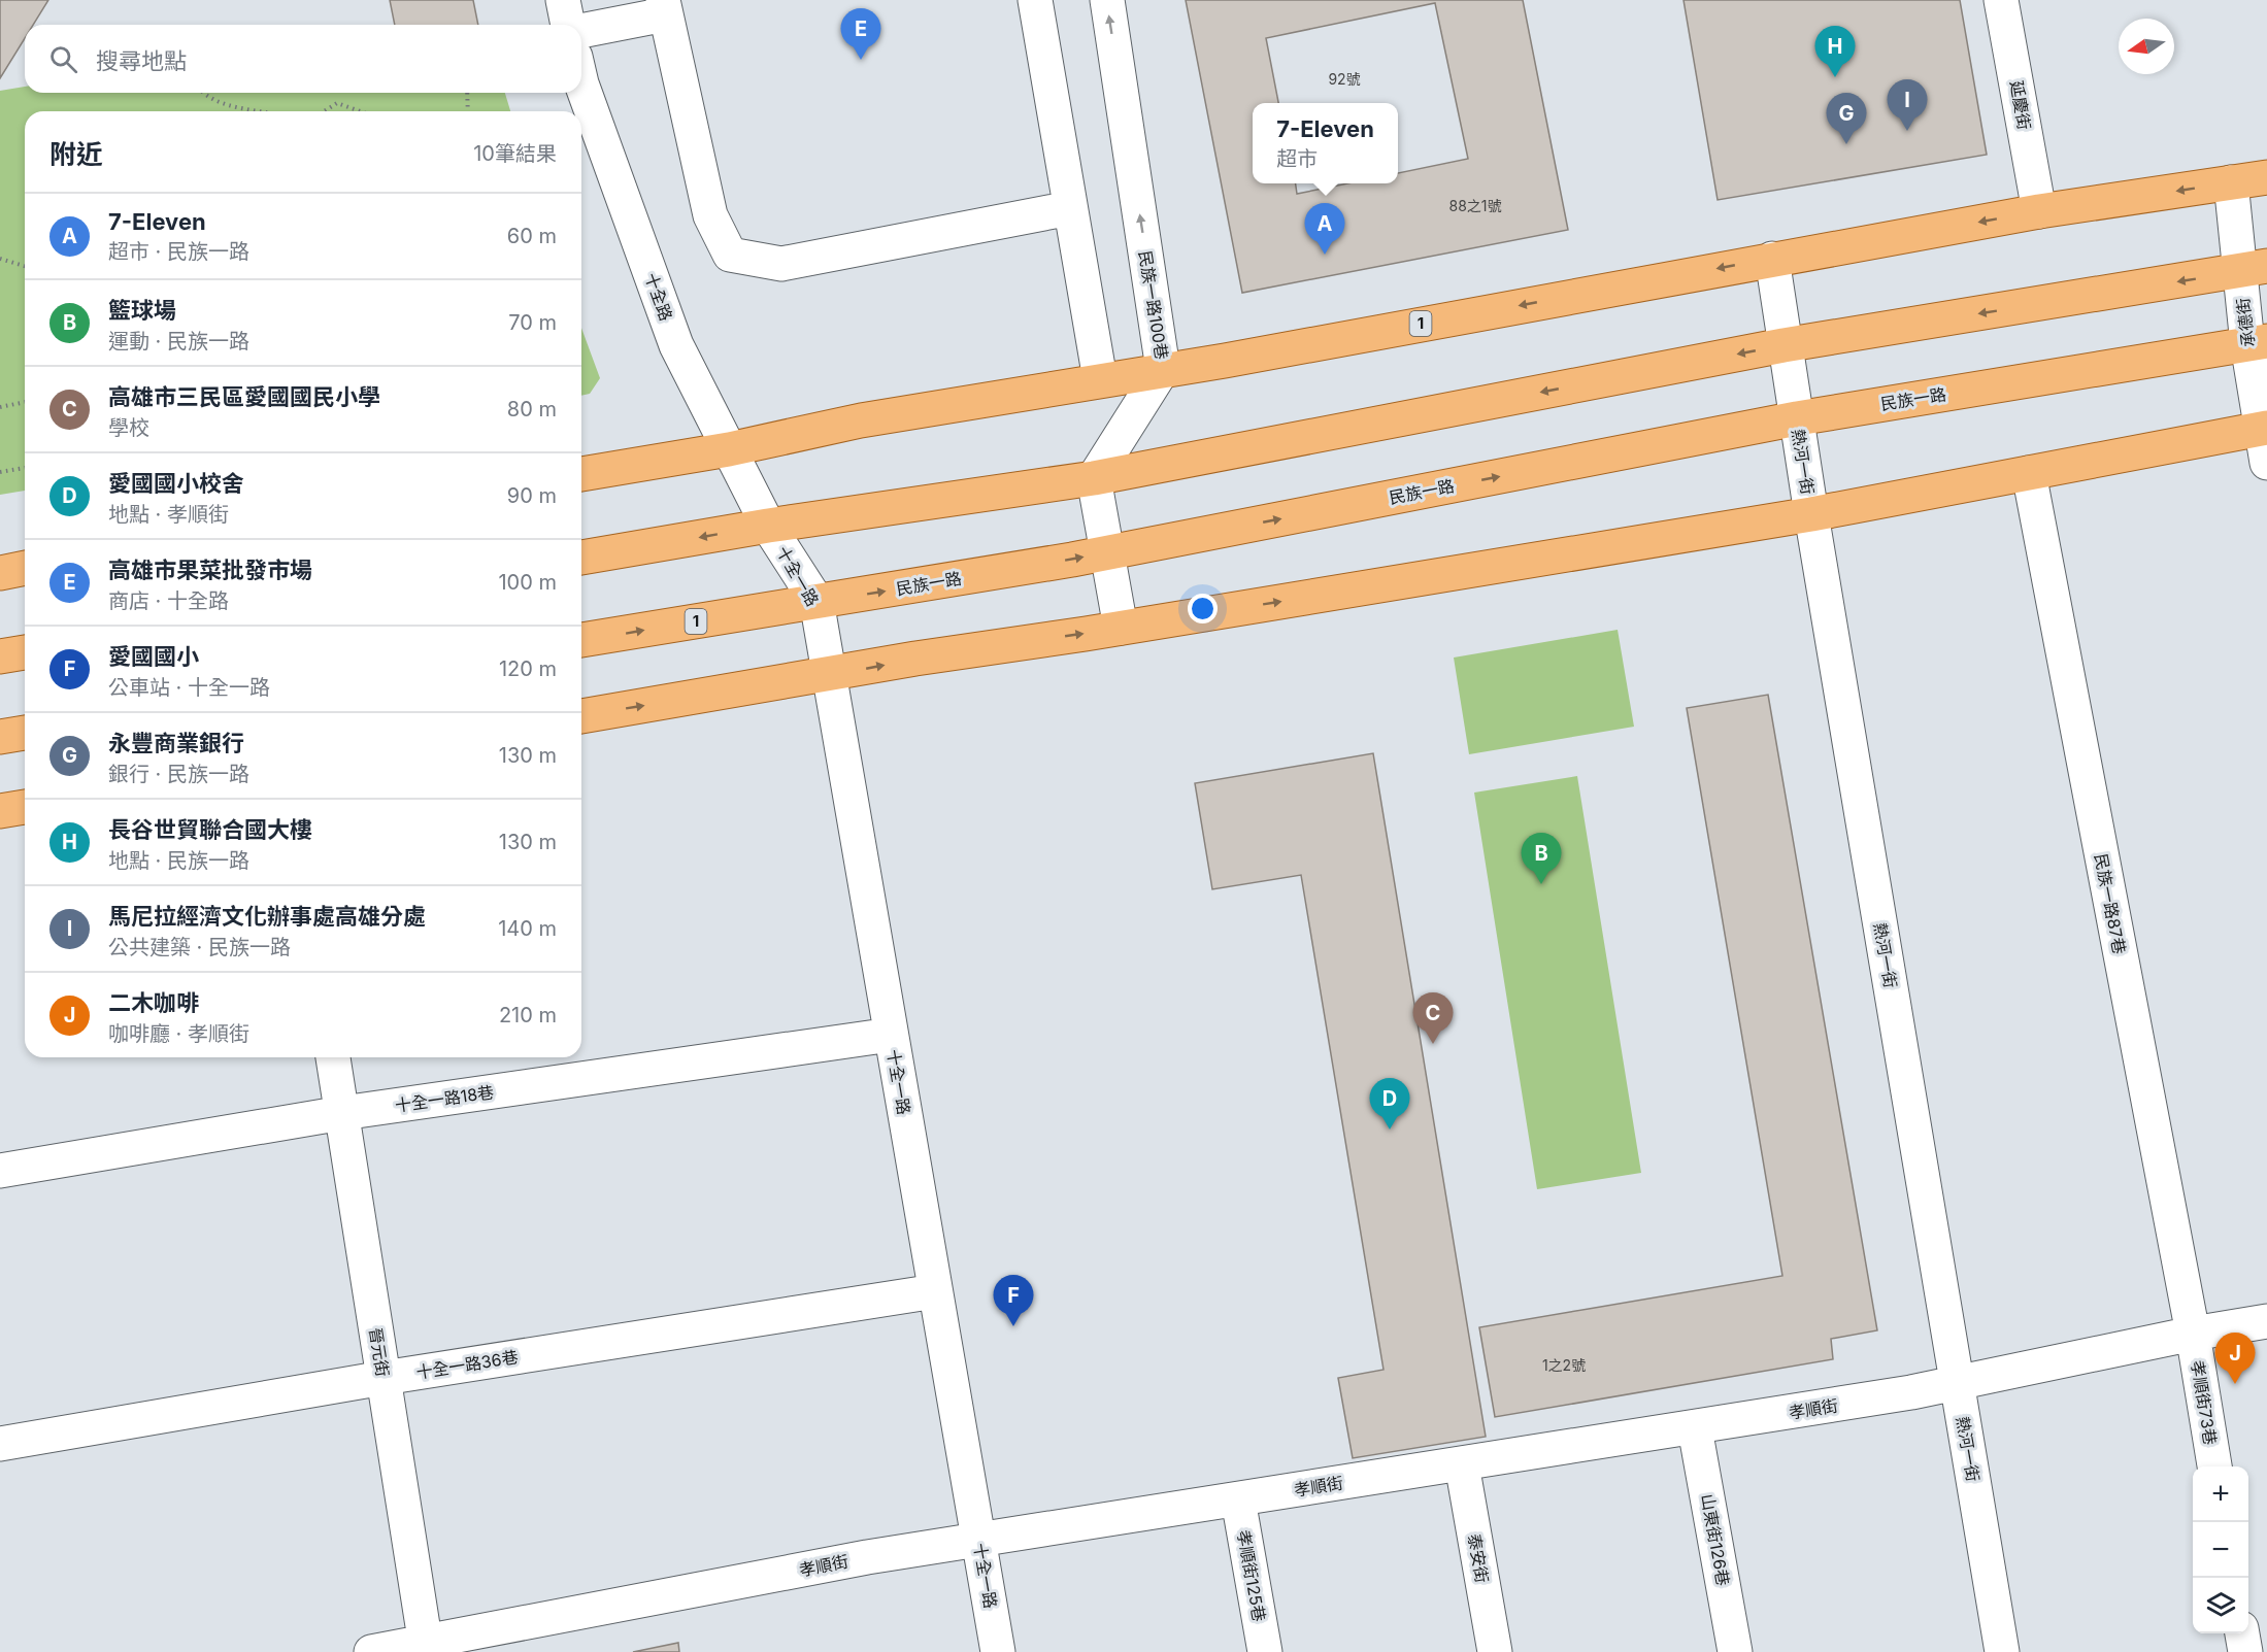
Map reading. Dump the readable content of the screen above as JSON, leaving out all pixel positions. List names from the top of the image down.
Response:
{
  "streets": {
    "main road": ["1", "民族一路"],
    "street": [
      "延慶街",
      "十全路",
      "民族一路100巷",
      "承德街",
      "熱河一街",
      "十全一路",
      "民族一路87巷",
      "十全一路18巷",
      "晉元街",
      "十全一路36巷",
      "孝順街73巷",
      "孝順街",
      "山東街126巷",
      "泰安街",
      "孝順街125巷"
    ]
  },
  "crossings": [
    ["延慶街", "1"],
    ["十全路", "1"],
    ["十全路", "十全一路"],
    ["民族一路100巷", "1"],
    ["承德街", "1"],
    ["承德街", "民族一路"],
    ["1", "熱河一街"],
    ["民族一路", "熱河一街"],
    ["民族一路", "十全一路"],
    ["熱河一街", "孝順街"],
    ["十全一路", "十全一路18巷"],
    ["十全一路", "十全一路36巷"],
    ["十全一路", "孝順街"],
    ["民族一路87巷", "孝順街73巷"],
    ["民族一路87巷", "孝順街"],
    ["十全一路18巷", "晉元街"],
    ["晉元街", "十全一路36巷"],
    ["晉元街", "孝順街"],
    ["孝順街73巷", "孝順街"],
    ["孝順街", "山東街126巷"],
    ["孝順街", "泰安街"],
    ["孝順街", "孝順街125巷"]
  ],
  "house_numbers": ["92號", "88之1號", "1之2號"],
  "north": "left",
  "page": {
    "pins": [
      "E",
      "H",
      "I",
      "G",
      "A",
      "B",
      "C",
      "D",
      "F",
      "J"
    ],
    "search": "搜尋地點",
    "popup": ["7-Eleven", "超市"],
    "heading": ["附近", "10筆結果"],
    "list": [
      {
        "mark": "A",
        "name": "7-Eleven",
        "note": "超市 · 民族一路",
        "value": "60 m"
      },
      {
        "mark": "B",
        "name": "籃球場",
        "note": "運動 · 民族一路",
        "value": "70 m"
      },
      {
        "mark": "C",
        "name": "高雄市三民區愛國國民小學",
        "note": "學校",
        "value": "80 m"
      },
      {
        "mark": "D",
        "name": "愛國國小校舍",
        "note": "地點 · 孝順街",
        "value": "90 m"
      },
      {
        "mark": "E",
        "name": "高雄市果菜批發市場",
        "note": "商店 · 十全路",
        "value": "100 m"
      },
      {
        "mark": "F",
        "name": "愛國國小",
        "note": "公車站 · 十全一路",
        "value": "120 m"
      },
      {
        "mark": "G",
        "name": "永豐商業銀行",
        "note": "銀行 · 民族一路",
        "value": "130 m"
      },
      {
        "mark": "H",
        "name": "長谷世貿聯合國大樓",
        "note": "地點 · 民族一路",
        "value": "130 m"
      },
      {
        "mark": "I",
        "name": "馬尼拉經濟文化辦事處高雄分處",
        "note": "公共建築 · 民族一路",
        "value": "140 m"
      },
      {
        "mark": "J",
        "name": "二木咖啡",
        "note": "咖啡廳 · 孝順街",
        "value": "210 m"
      }
    ],
    "map_buttons": ["+", "−"]
  }
}
